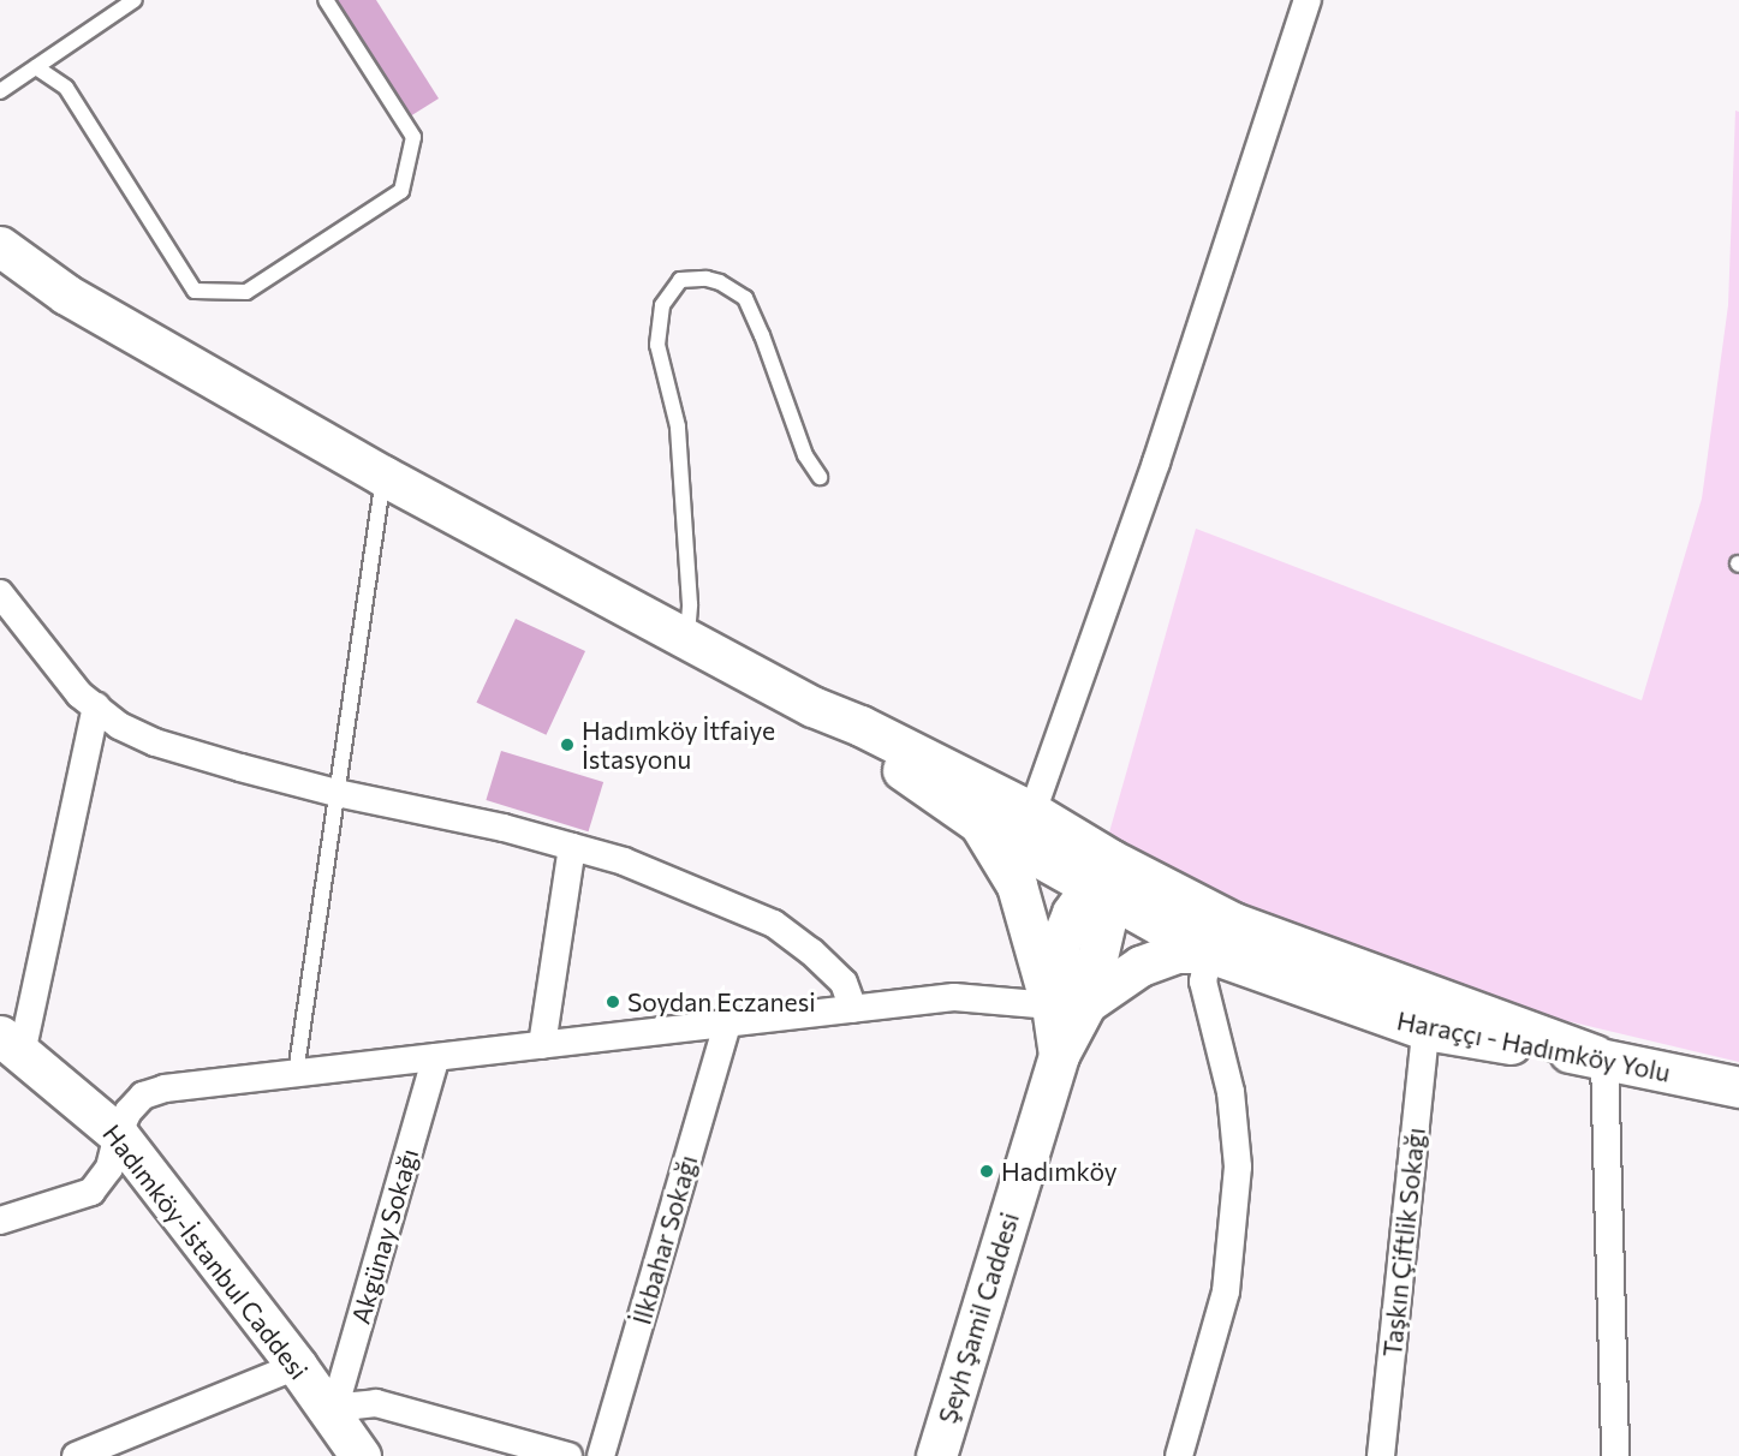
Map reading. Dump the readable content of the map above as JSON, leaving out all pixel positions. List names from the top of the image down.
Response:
{
  "streets": {
    "main road": ["Haraççı - Hadımköy Yolu", "Hadımköy-İstanbul Caddesi", "Şeyh Şamil Caddesi"],
    "street": ["Akgünay Sokağı", "İlkbahar Sokağı", "Taşkın Çiftlik Sokağı"]
  },
  "crossings": [
    ["Haraççı - Hadımköy Yolu", "Taşkın Çiftlik Sokağı"],
    ["Akgünay Sokağı", "Hadımköy-İstanbul Caddesi"]
  ],
  "places": ["Hadımköy İtfaiye İstasyonu", "Soydan Eczanesi", "Hadımköy"]
}
